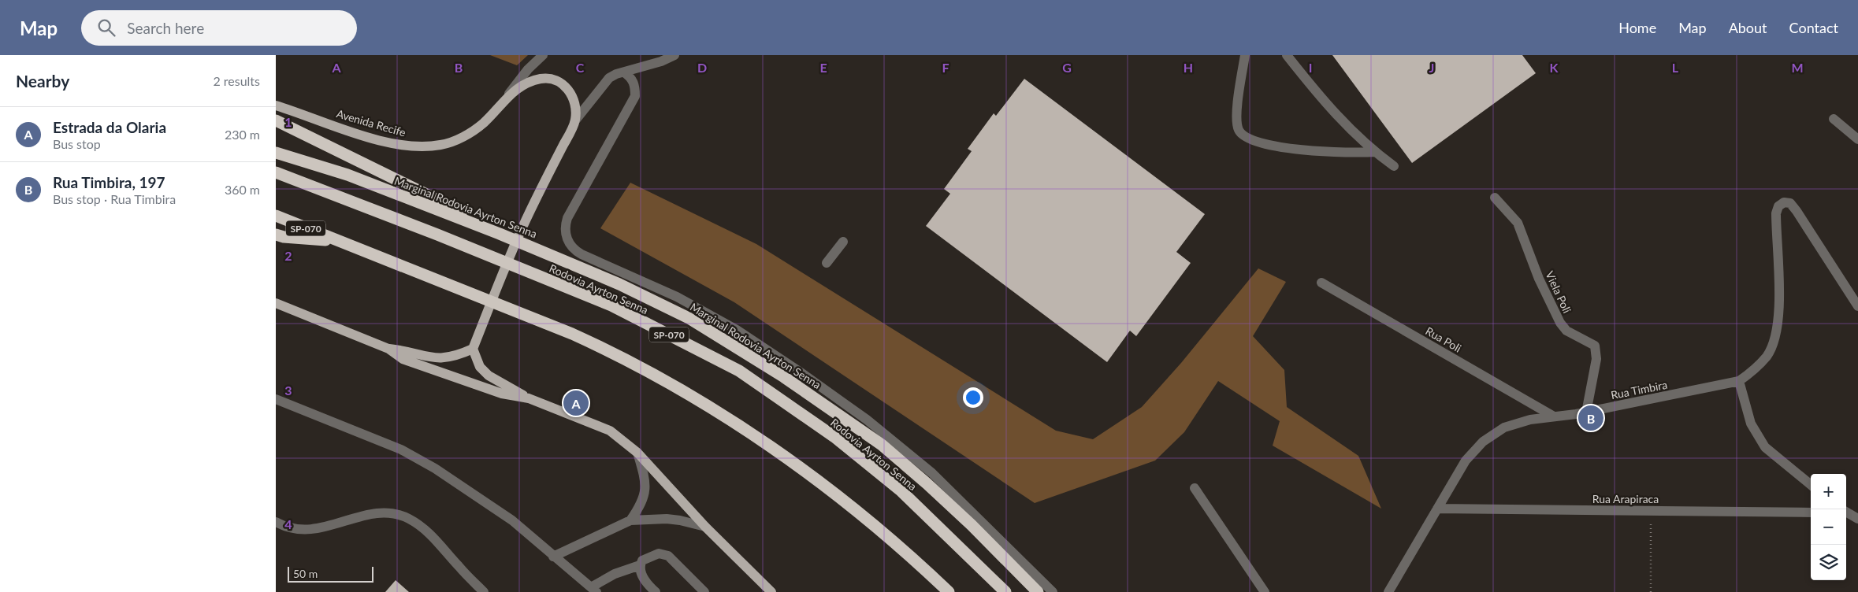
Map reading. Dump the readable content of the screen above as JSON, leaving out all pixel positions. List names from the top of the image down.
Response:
{
  "streets": {
    "highway": ["Marginal Rodovia Ayrton Senna", "SP-070", "Rodovia Ayrton Senna"],
    "main road": ["Avenida Recife"],
    "street": [
      "Viela Poli",
      "Rua Poli",
      "Rua Timbira",
      "Rua Arapiraca"
    ]
  },
  "crossings": [
    ["Viela Poli", "Rua Timbira"],
    ["Rua Poli", "Rua Timbira"],
    ["Rua Timbira", "Rua Arapiraca"]
  ],
  "scale_bar": "50 m",
  "page": {
    "header": "Map",
    "search": "Search here",
    "nav": [
      "Home",
      "Map",
      "About",
      "Contact"
    ],
    "heading": ["Nearby", "2 results"],
    "list": [
      {
        "mark": "A",
        "name": "Estrada da Olaria",
        "note": "Bus stop",
        "value": "230 m"
      },
      {
        "mark": "B",
        "name": "Rua Timbira, 197",
        "note": "Bus stop · Rua Timbira",
        "value": "360 m"
      }
    ],
    "pins": ["A", "B"],
    "map_buttons": ["+", "−"],
    "scale": "50 m"
  },
  "grid": {
    "columns": [
      "A",
      "B",
      "C",
      "D",
      "E",
      "F",
      "G",
      "H",
      "I",
      "J",
      "K",
      "L",
      "M"
    ],
    "rows": [
      "1",
      "2",
      "3",
      "4"
    ]
  }
}
